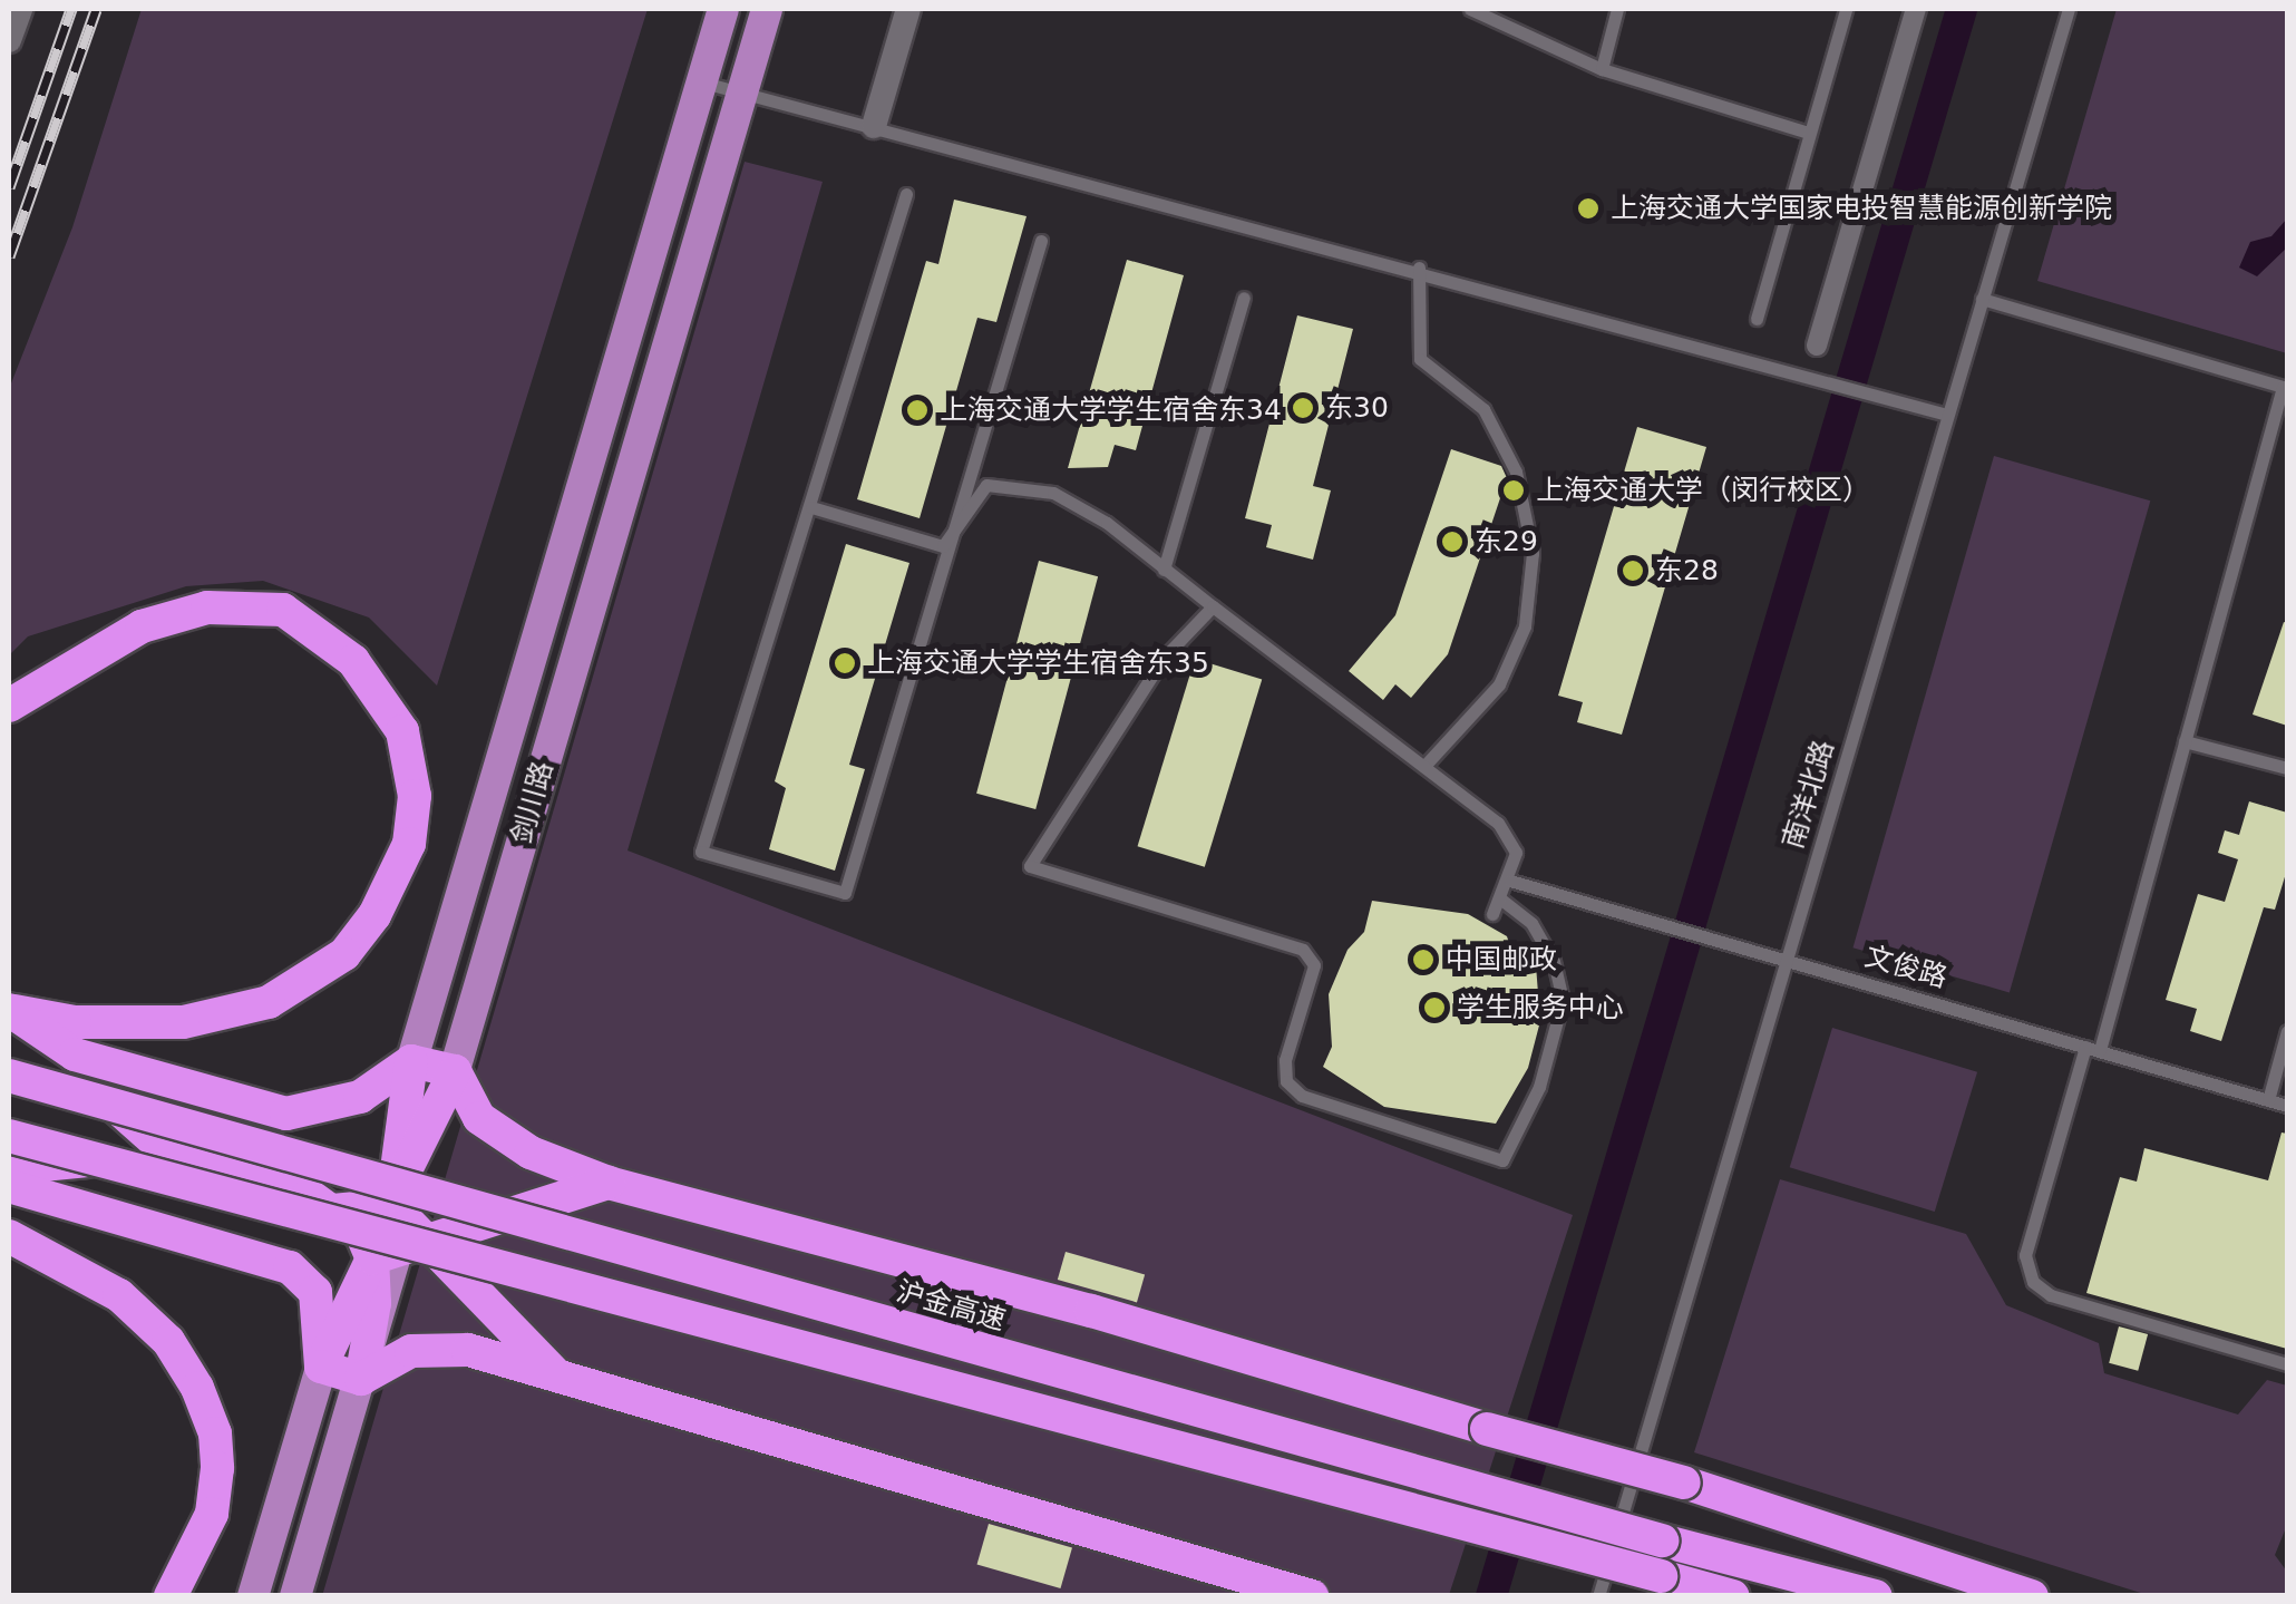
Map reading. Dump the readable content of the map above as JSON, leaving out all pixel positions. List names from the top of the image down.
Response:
{
  "streets": {
    "highway": ["沪金高速"],
    "main road": ["剑川路"],
    "lane": ["南洋北路", "文俊路"]
  },
  "crossings": [
    ["南洋北路", "文俊路"]
  ],
  "places": [
    "上海交通大学国家电投智慧能源创新学院",
    "东30",
    "上海交通大学学生宿舍东34",
    "上海交通大学（闵行校区）",
    "东29",
    "东28",
    "上海交通大学学生宿舍东35",
    "中国邮政",
    "学生服务中心"
  ]
}
